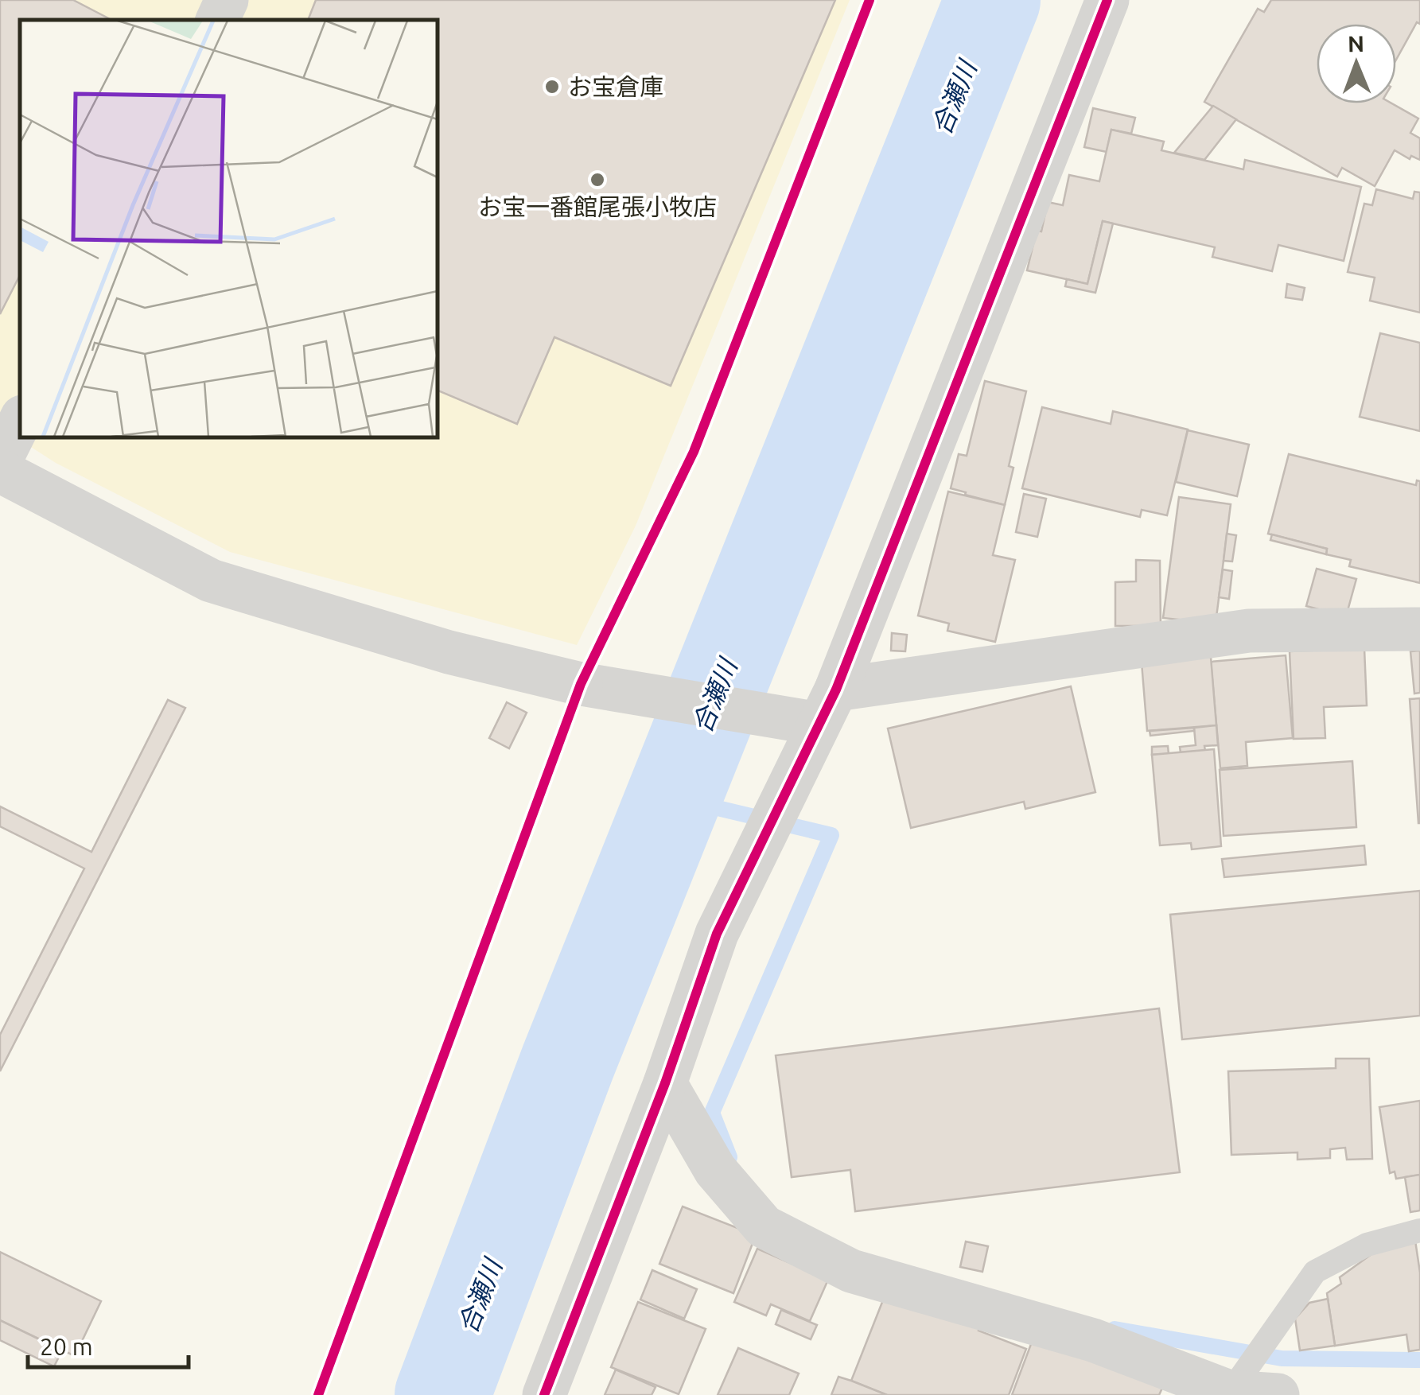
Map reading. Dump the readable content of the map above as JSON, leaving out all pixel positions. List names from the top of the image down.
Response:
{
  "water": ["合瀬川"],
  "places": ["お宝倉庫", "お宝一番館尾張小牧店"],
  "scale_bar": "20 m",
  "north": "top"
}
